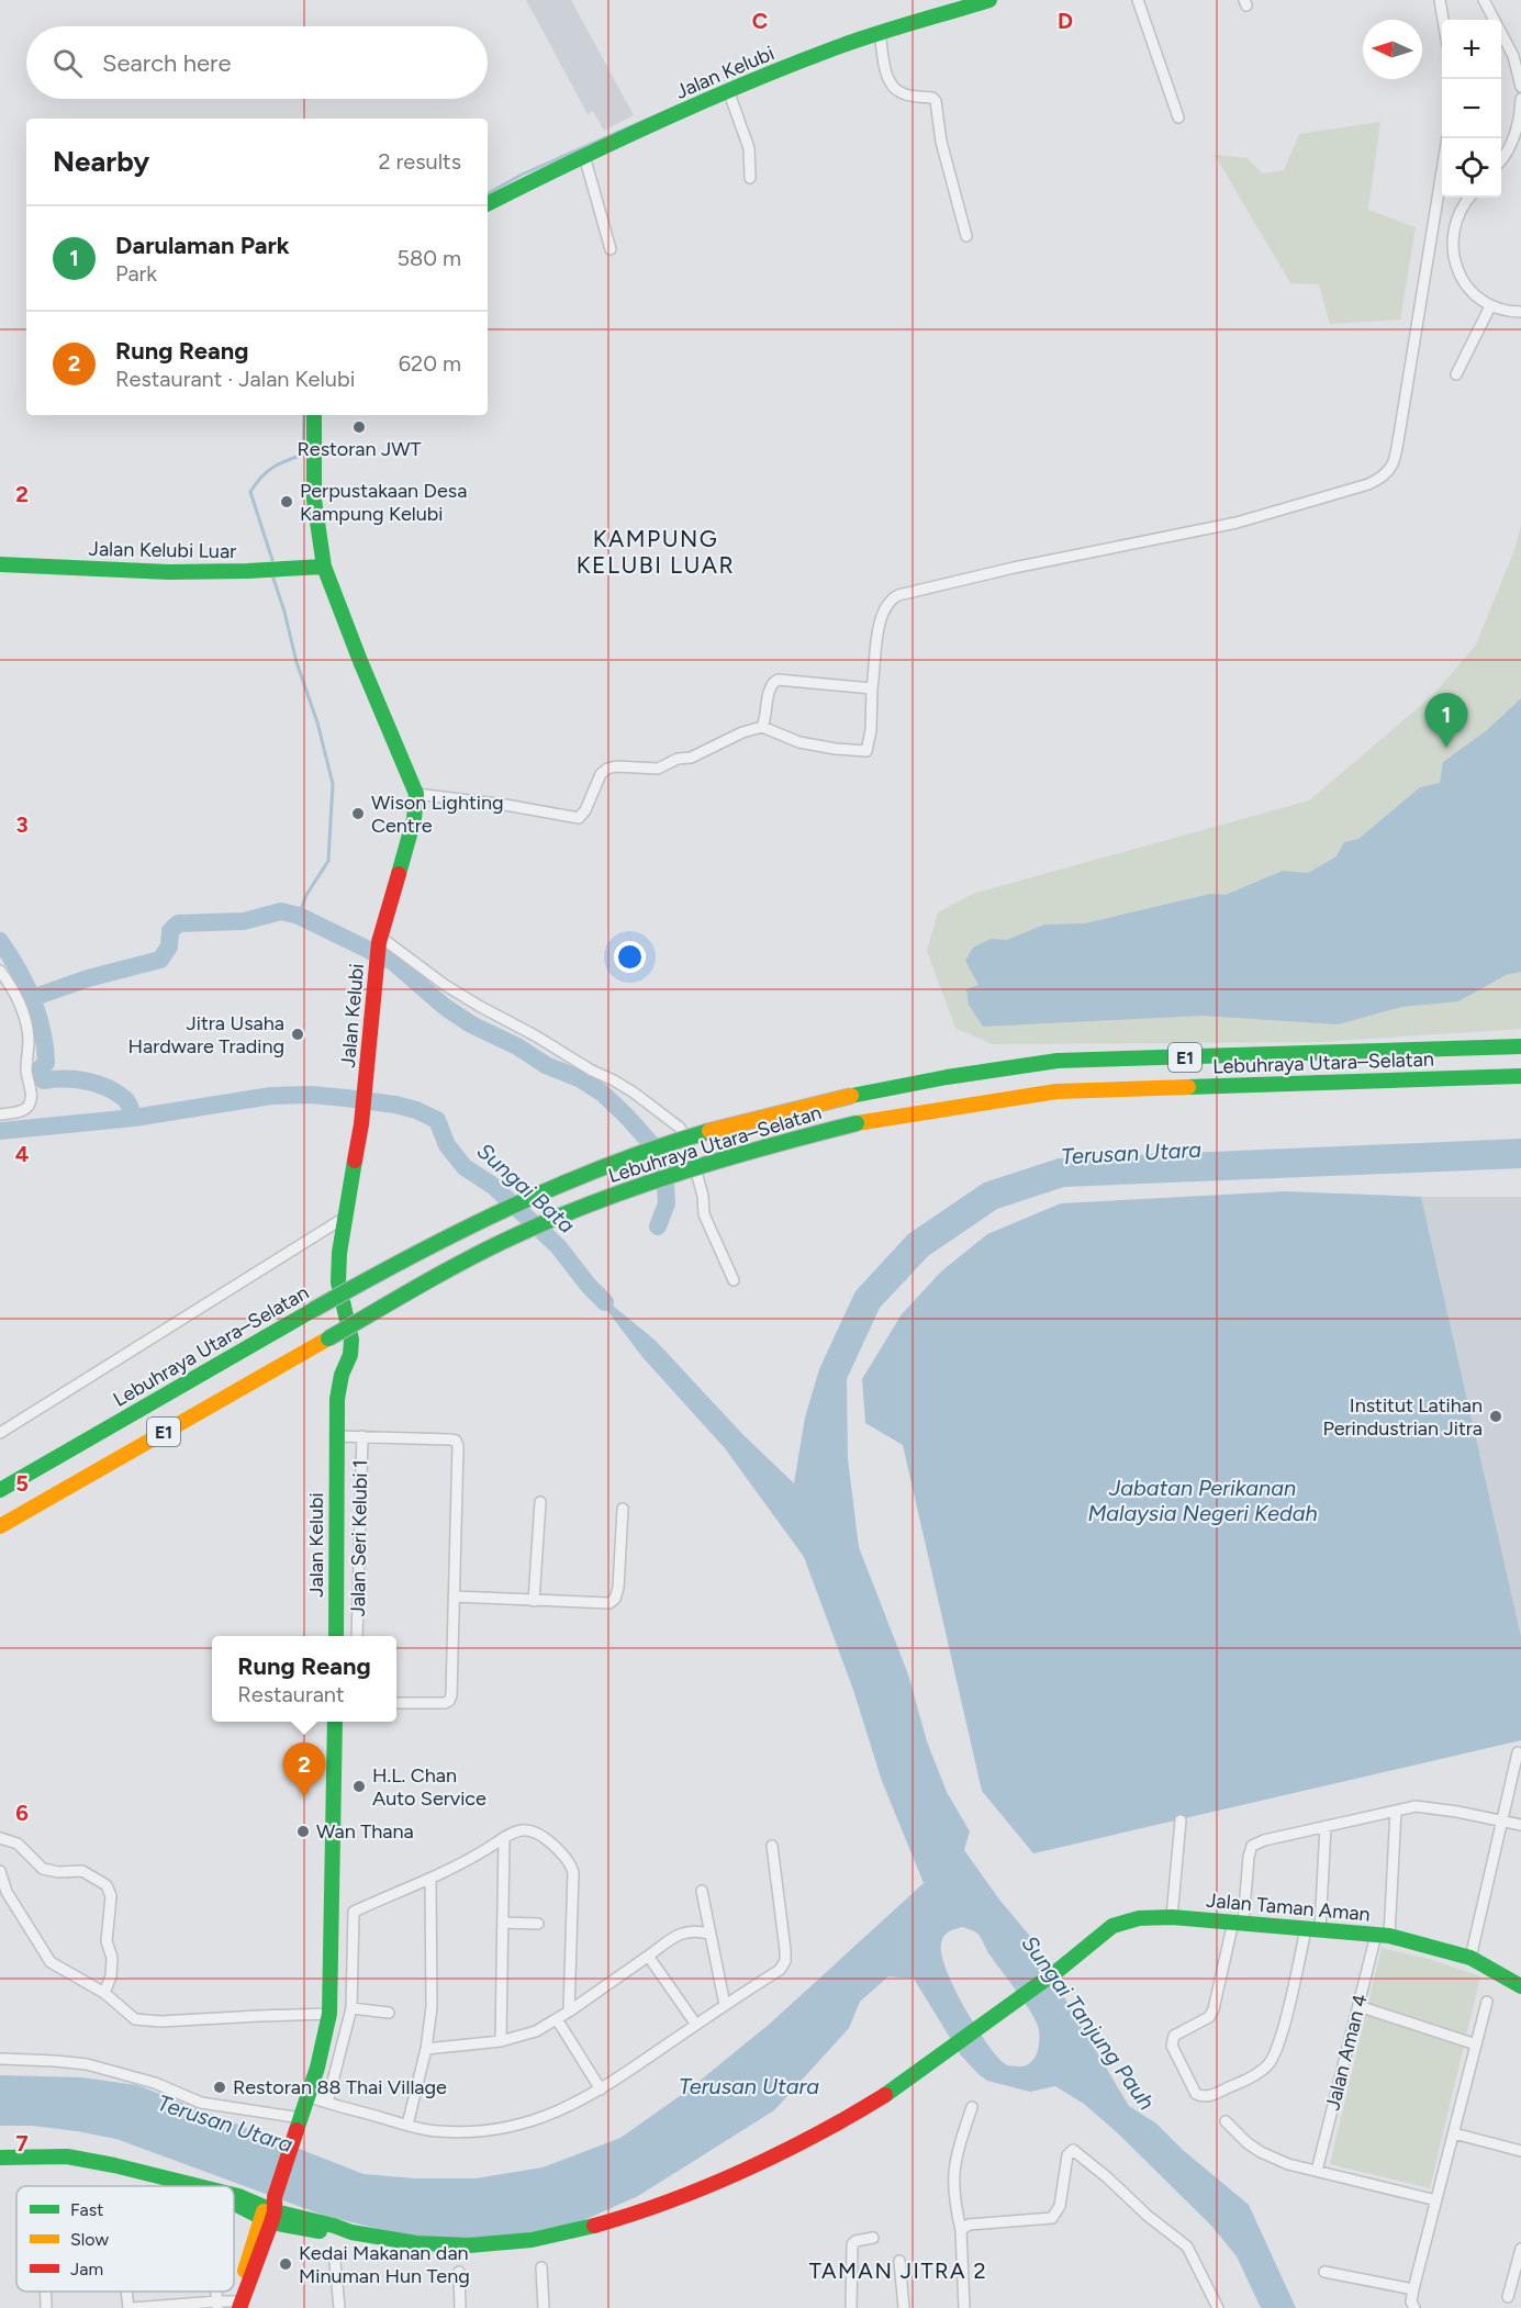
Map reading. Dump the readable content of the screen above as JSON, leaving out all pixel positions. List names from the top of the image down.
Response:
{
  "streets": {
    "main road": [
      "Jalan Kelubi",
      "Jalan Kelubi Luar",
      "E1",
      "Lebuhraya Utara–Selatan",
      "Jalan Taman Aman"
    ],
    "street": ["Jalan Seri Kelubi 1", "Jalan Aman 4"]
  },
  "crossings": [
    ["Jalan Kelubi", "Jalan Kelubi Luar"],
    ["Jalan Taman Aman", "Jalan Aman 4"]
  ],
  "districts": ["KAMPUNG KELUBI LUAR", "TAMAN JITRA 2"],
  "water": [
    "Terusan Utara",
    "Sungai Bata",
    "Jabatan Perikanan Malaysia Negeri Kedah",
    "Sungai Tanjung Pauh"
  ],
  "places": [
    "Restoran JWT",
    "Perpustakaan Desa Kampung Kelubi",
    "Wison Lighting Centre",
    "Jitra Usaha Hardware Trading",
    "Institut Latihan Perindustrian Jitra",
    "H.L. Chan Auto Service",
    "Wan Thana",
    "Restoran 88 Thai Village",
    "Kedai Makanan dan Minuman Hun Teng"
  ],
  "legend": ["Fast", "Slow", "Jam"],
  "north": "left",
  "page": {
    "map_buttons": ["+", "−"],
    "search": "Search here",
    "heading": ["Nearby", "2 results"],
    "list": [
      {
        "mark": "1",
        "name": "Darulaman Park",
        "note": "Park",
        "value": "580 m"
      },
      {
        "mark": "2",
        "name": "Rung Reang",
        "note": "Restaurant · Jalan Kelubi",
        "value": "620 m"
      }
    ],
    "pins": ["1", "2"],
    "popup": ["Rung Reang", "Restaurant"]
  },
  "grid": {
    "columns": ["C", "D"],
    "rows": [
      "2",
      "3",
      "4",
      "5",
      "6",
      "7"
    ]
  }
}
